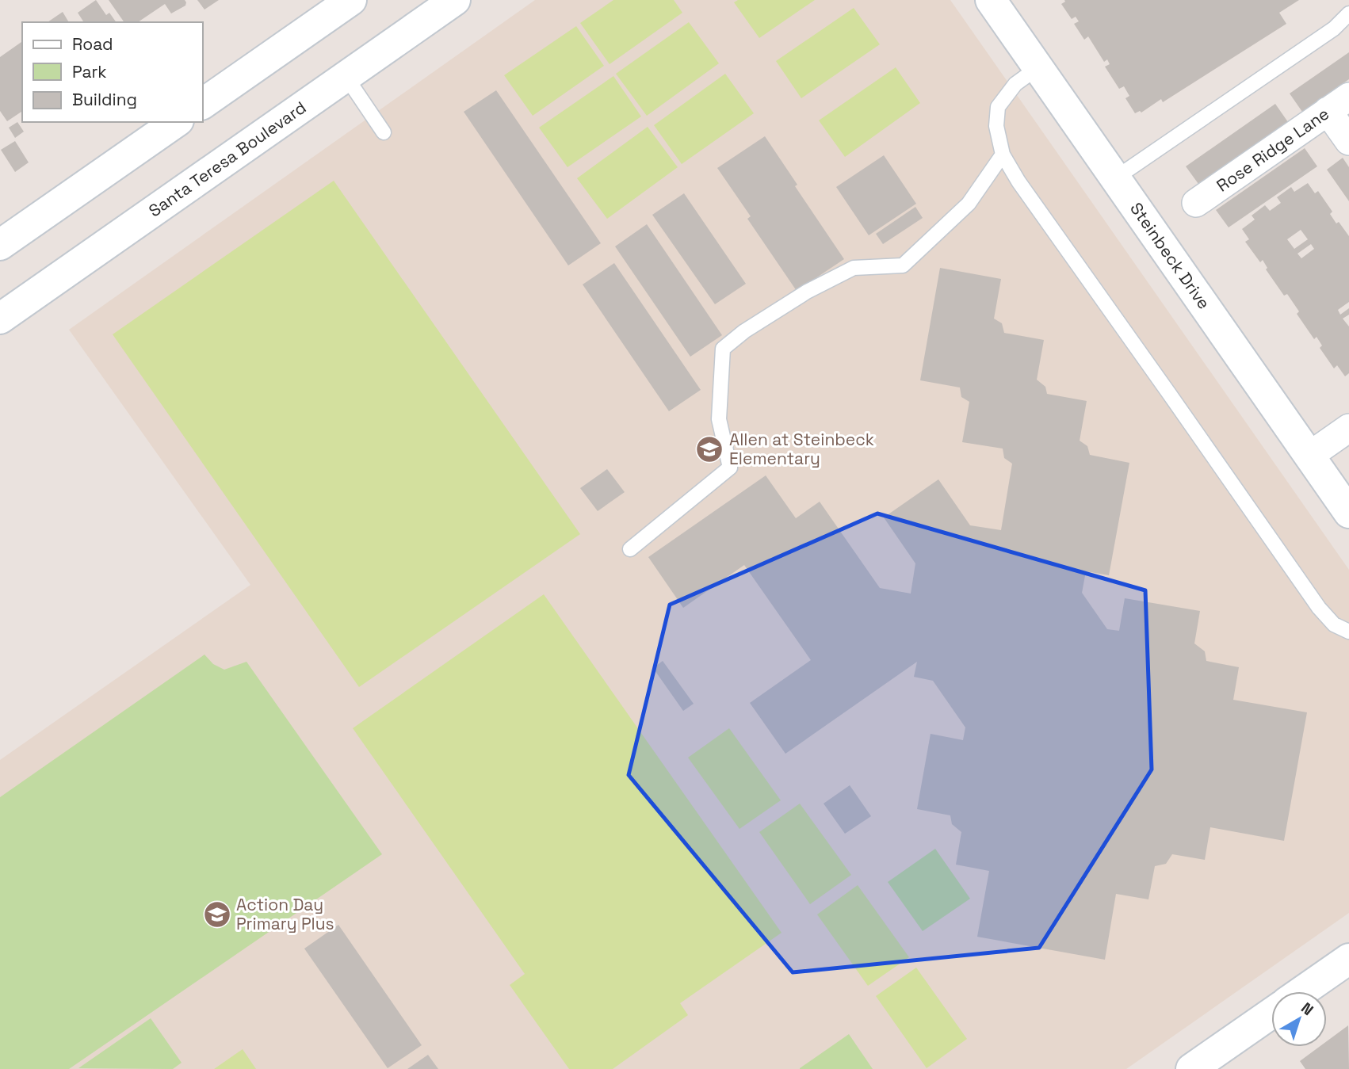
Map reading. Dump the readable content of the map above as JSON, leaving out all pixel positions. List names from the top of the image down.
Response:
{
  "streets": {
    "main road": ["Santa Teresa Boulevard", "Steinbeck Drive"],
    "street": ["Rose Ridge Lane"]
  },
  "places": {
    "school or university": ["Allen at Steinbeck Elementary", "Action Day Primary Plus"]
  },
  "legend": ["Road", "Park", "Building"],
  "north": "top right"
}
